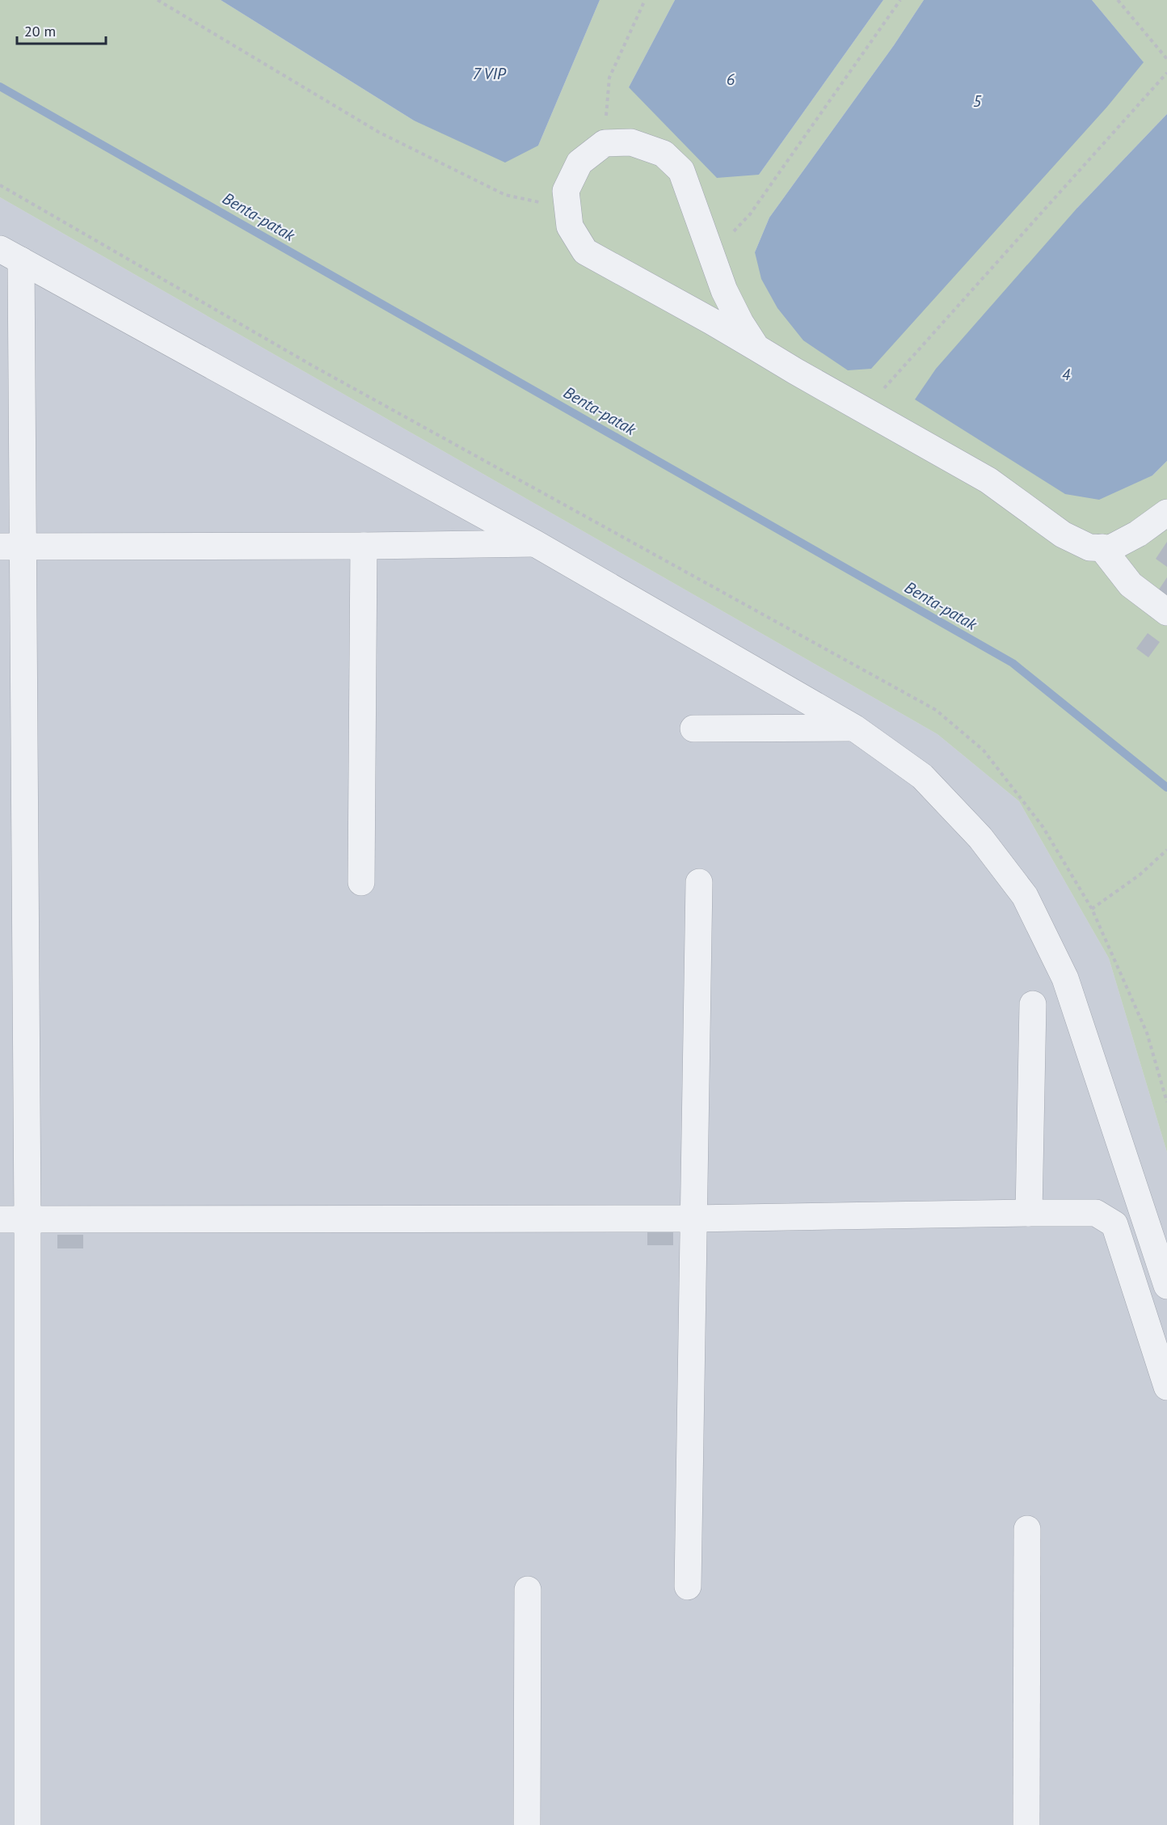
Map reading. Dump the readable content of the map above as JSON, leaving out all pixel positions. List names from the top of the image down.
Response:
{
  "water": [
    "7 VIP",
    "6",
    "5",
    "Benta-patak",
    "4"
  ],
  "scale_bar": "20 m"
}
